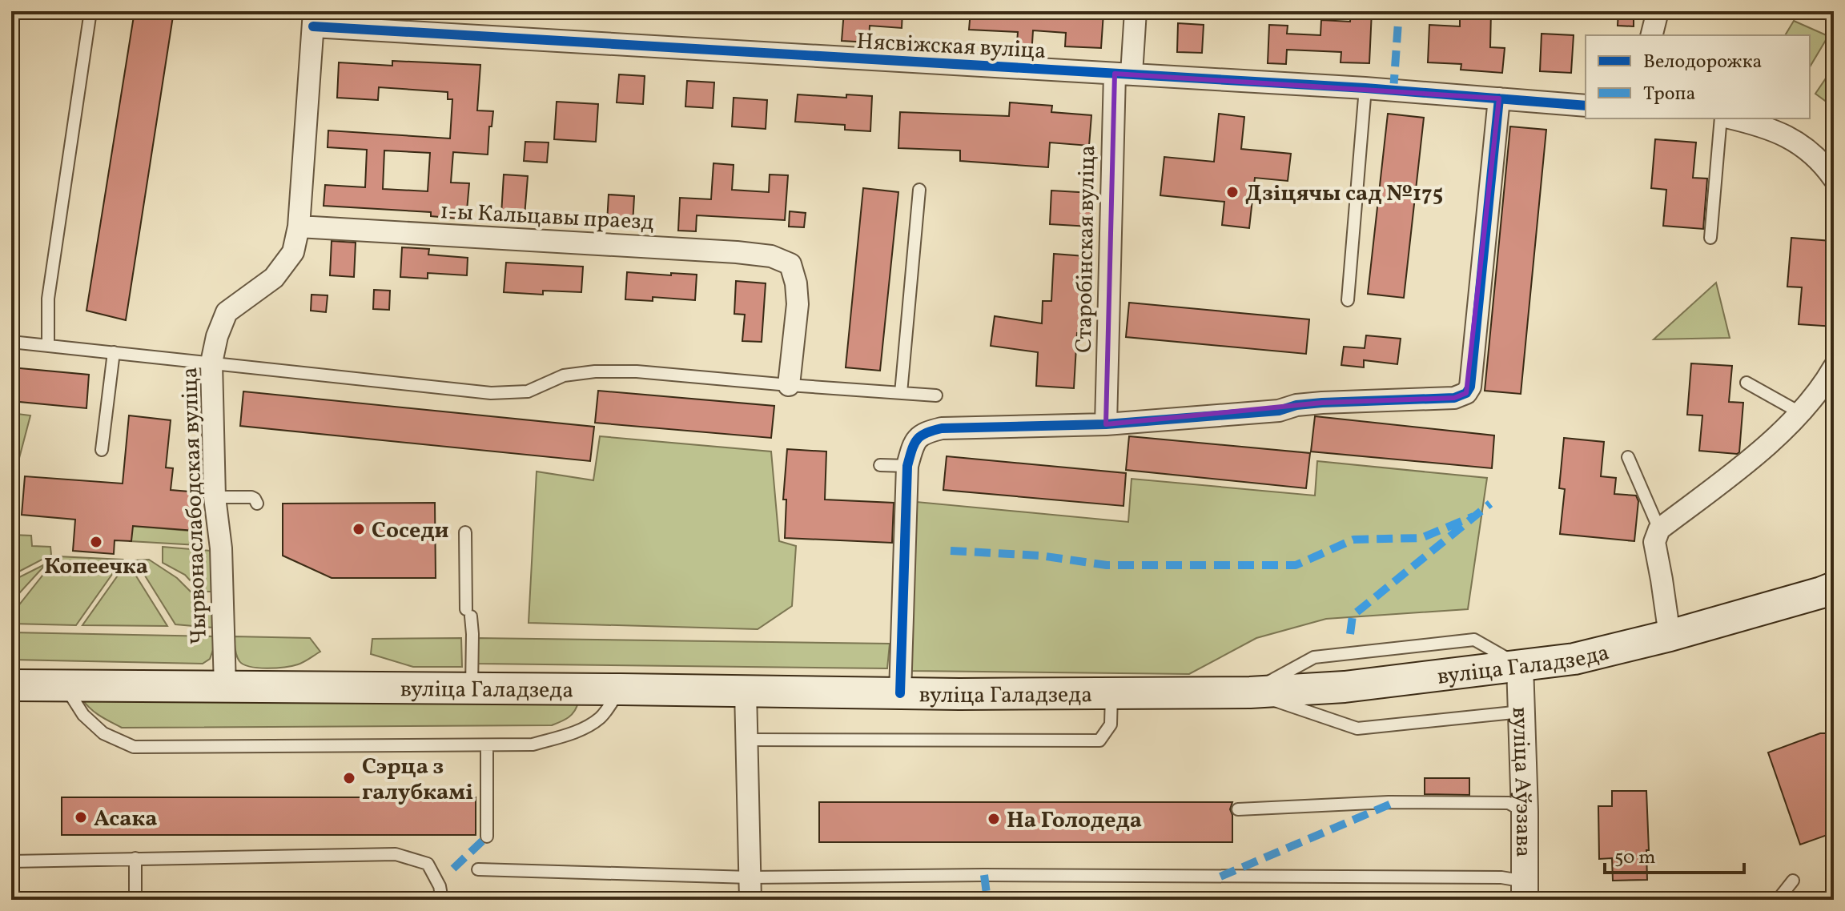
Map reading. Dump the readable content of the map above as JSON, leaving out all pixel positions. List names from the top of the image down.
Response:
{
  "streets": {
    "main road": ["вуліца Галадзеда"],
    "street": [
      "Нясвіжская вуліца",
      "1-ы Кальцавы праезд",
      "Старобінская вуліца",
      "Чырвонаслабодская вуліца",
      "вуліца Аўэзава"
    ]
  },
  "crossings": [
    ["Нясвіжская вуліца", "Старобінская вуліца"],
    ["Нясвіжская вуліца", "Чырвонаслабодская вуліца"],
    ["1-ы Кальцавы праезд", "Чырвонаслабодская вуліца"],
    ["Чырвонаслабодская вуліца", "вуліца Галадзеда"],
    ["вуліца Галадзеда", "вуліца Аўэзава"]
  ],
  "places": [
    "Дзіцячы сад №175",
    "Соседи",
    "Копеечка",
    "Сэрца з галубкамі",
    "Асака",
    "На Голодеда"
  ],
  "legend": ["Велодорожка", "Тропа"],
  "scale_bar": "50 m"
}
